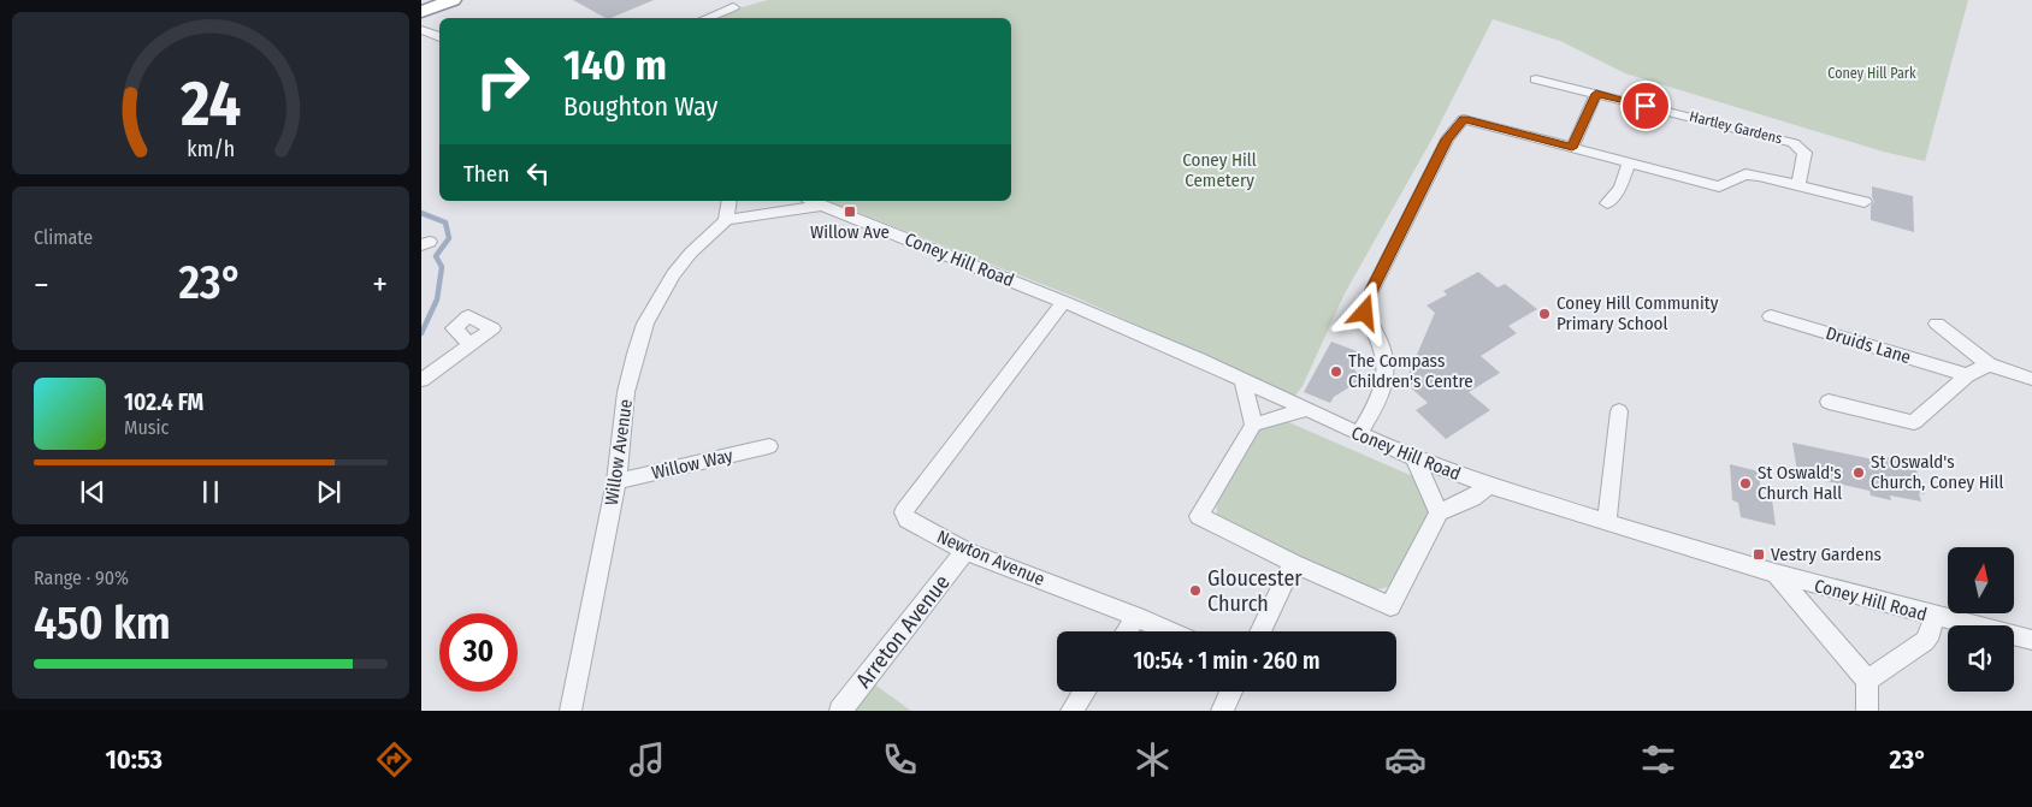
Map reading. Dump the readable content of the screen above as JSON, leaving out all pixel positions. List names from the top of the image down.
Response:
{
  "streets": {
    "street": [
      "Hartley Gardens",
      "Coney Hill Road",
      "Druids Lane",
      "Willow Avenue",
      "Willow Way",
      "Newton Avenue",
      "Arreton Avenue"
    ]
  },
  "crossings": [
    ["Coney Hill Road", "Newton Avenue"],
    ["Willow Avenue", "Willow Way"],
    ["Newton Avenue", "Arreton Avenue"]
  ],
  "parks": ["Coney Hill Park", "Coney Hill Cemetery"],
  "places": {
    "transit": ["Willow Ave", "Vestry Gardens"],
    "other": [
      "Coney Hill Community Primary School",
      "The Compass Children's Centre",
      "St Oswald's Church, Coney Hill",
      "St Oswald's Church Hall",
      "Gloucester Church"
    ]
  },
  "north": "top",
  "page": {
    "turn": ["140 m", "Boughton Way"],
    "then": "Then",
    "tile": [
      "Climate",
      ["Range · 90%", "450 km"]
    ],
    "heat": ["−", "23°", "+"],
    "song": ["102.4 FM", "Music"],
    "limit": "30",
    "trip": "10:54 · 1 min · 260 m",
    "tabs": ["10:53", "23°"],
    "gauge": ["24", "km/h"]
  }
}
